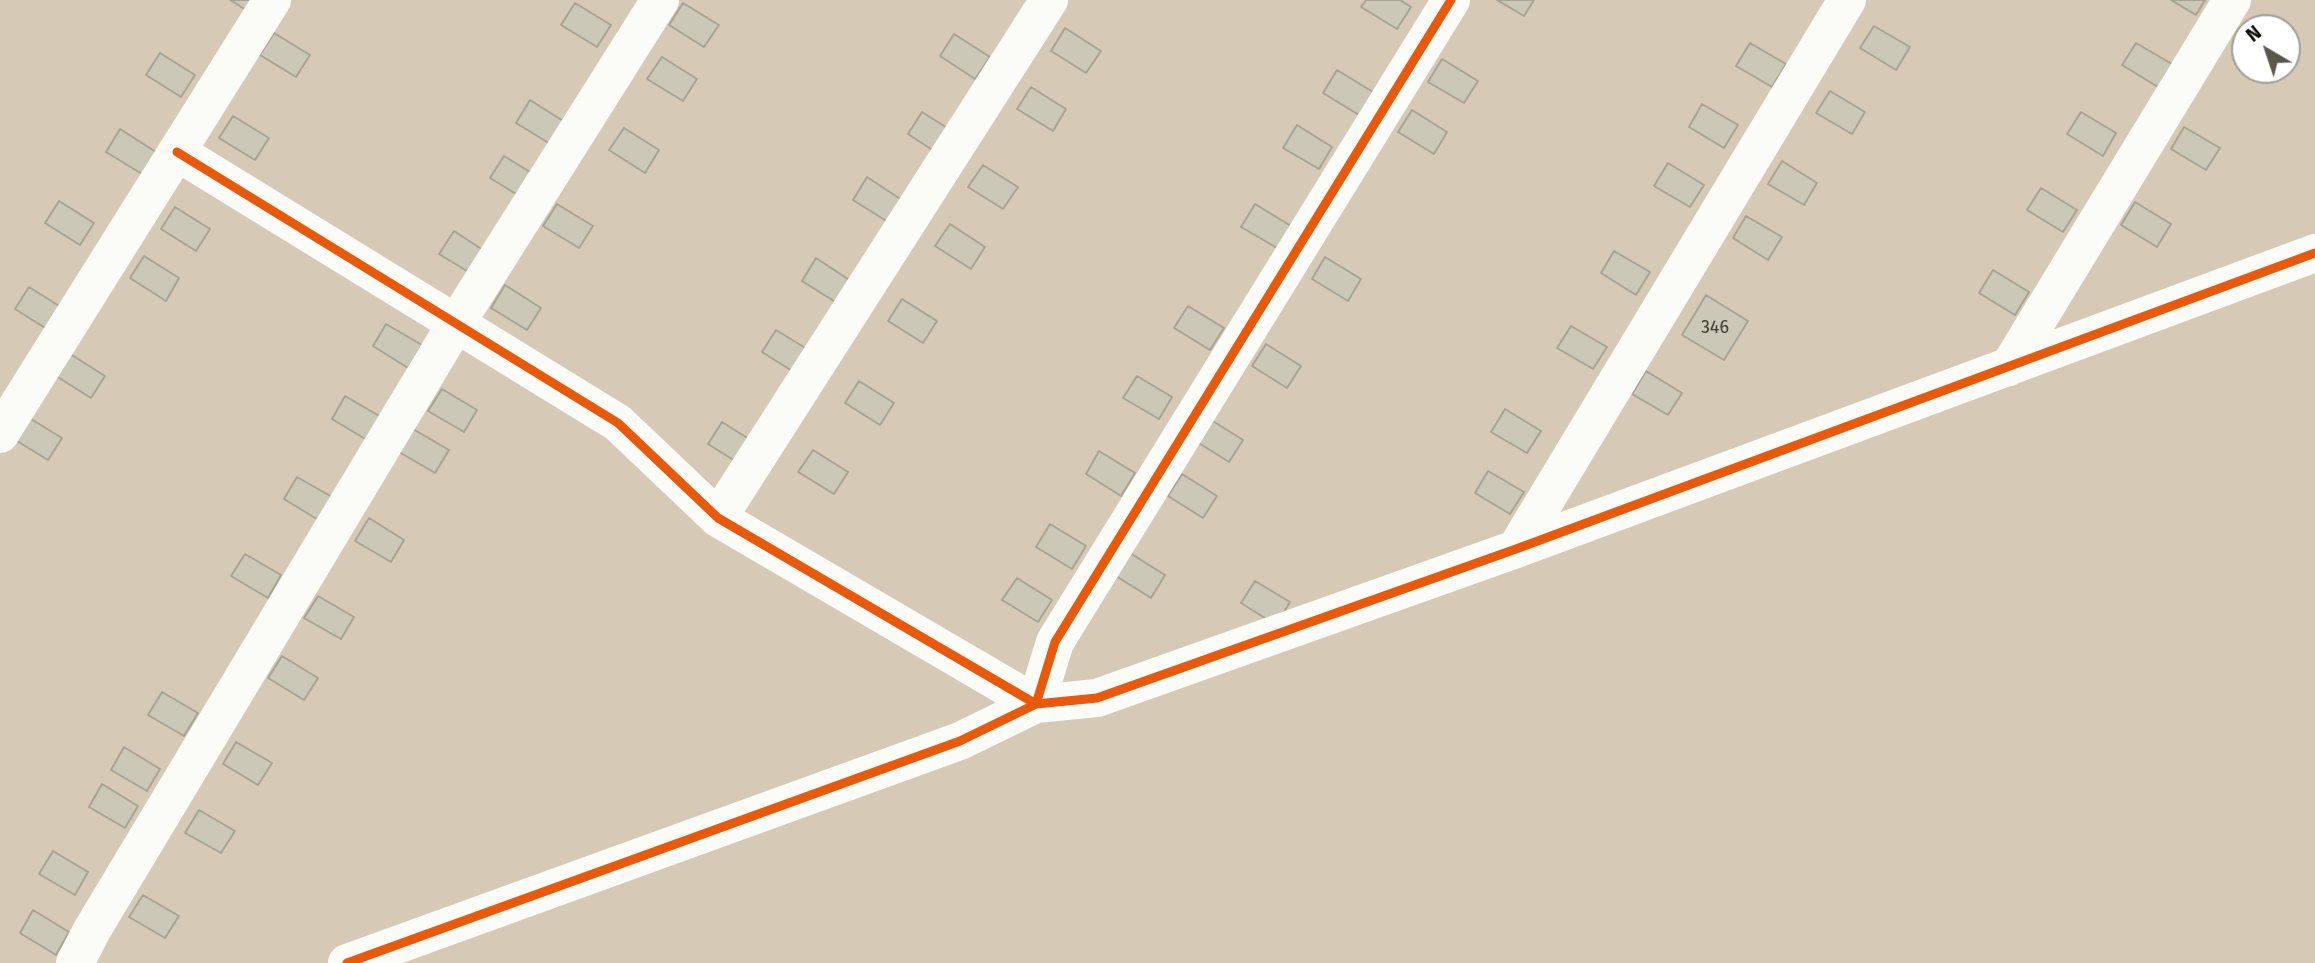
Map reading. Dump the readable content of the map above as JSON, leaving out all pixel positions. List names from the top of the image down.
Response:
{
  "house_numbers": ["346"],
  "north": "top left"
}
